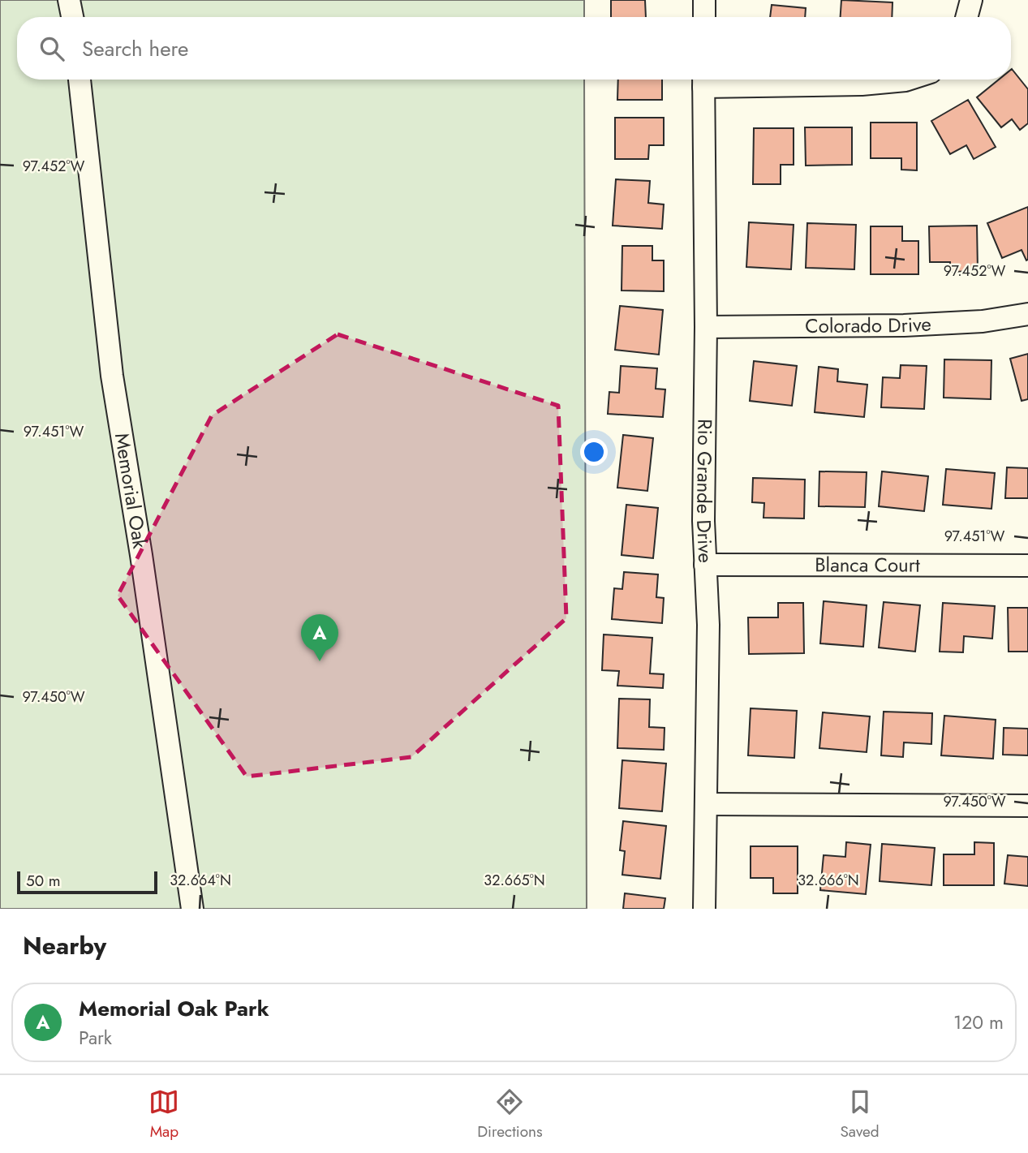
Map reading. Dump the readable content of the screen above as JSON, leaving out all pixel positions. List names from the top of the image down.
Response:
{
  "streets": {
    "street": [
      "Colorado Drive",
      "Memorial Oak",
      "Rio Grande Drive",
      "Blanca Court"
    ]
  },
  "crossings": [
    ["Colorado Drive", "Rio Grande Drive"],
    ["Rio Grande Drive", "Blanca Court"]
  ],
  "scale_bar": "50 m",
  "page": {
    "search": "Search here",
    "pins": "A",
    "scale": "50 m",
    "heading": "Nearby",
    "list": [
      {
        "mark": "A",
        "name": "Memorial Oak Park",
        "note": "Park",
        "value": "120 m"
      }
    ],
    "nav": ["Map", "Directions", "Saved"]
  },
  "coordinates": [
    "97.452°W",
    "97.451°W",
    "97.450°W",
    "32.664°N",
    "32.665°N",
    "32.666°N"
  ]
}
